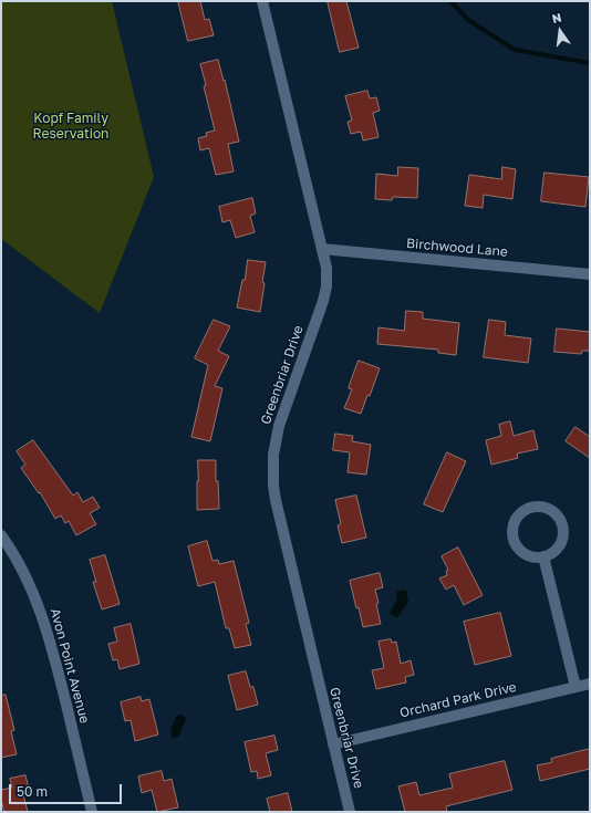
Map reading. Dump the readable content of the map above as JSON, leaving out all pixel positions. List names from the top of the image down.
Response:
{
  "streets": {
    "street": [
      "Birchwood Lane",
      "Greenbriar Drive",
      "Avon Point Avenue",
      "Orchard Park Drive"
    ]
  },
  "crossings": [
    ["Birchwood Lane", "Greenbriar Drive"],
    ["Greenbriar Drive", "Orchard Park Drive"]
  ],
  "parks": ["Kopf Family Reservation"],
  "scale_bar": "50 m",
  "north": "top"
}
